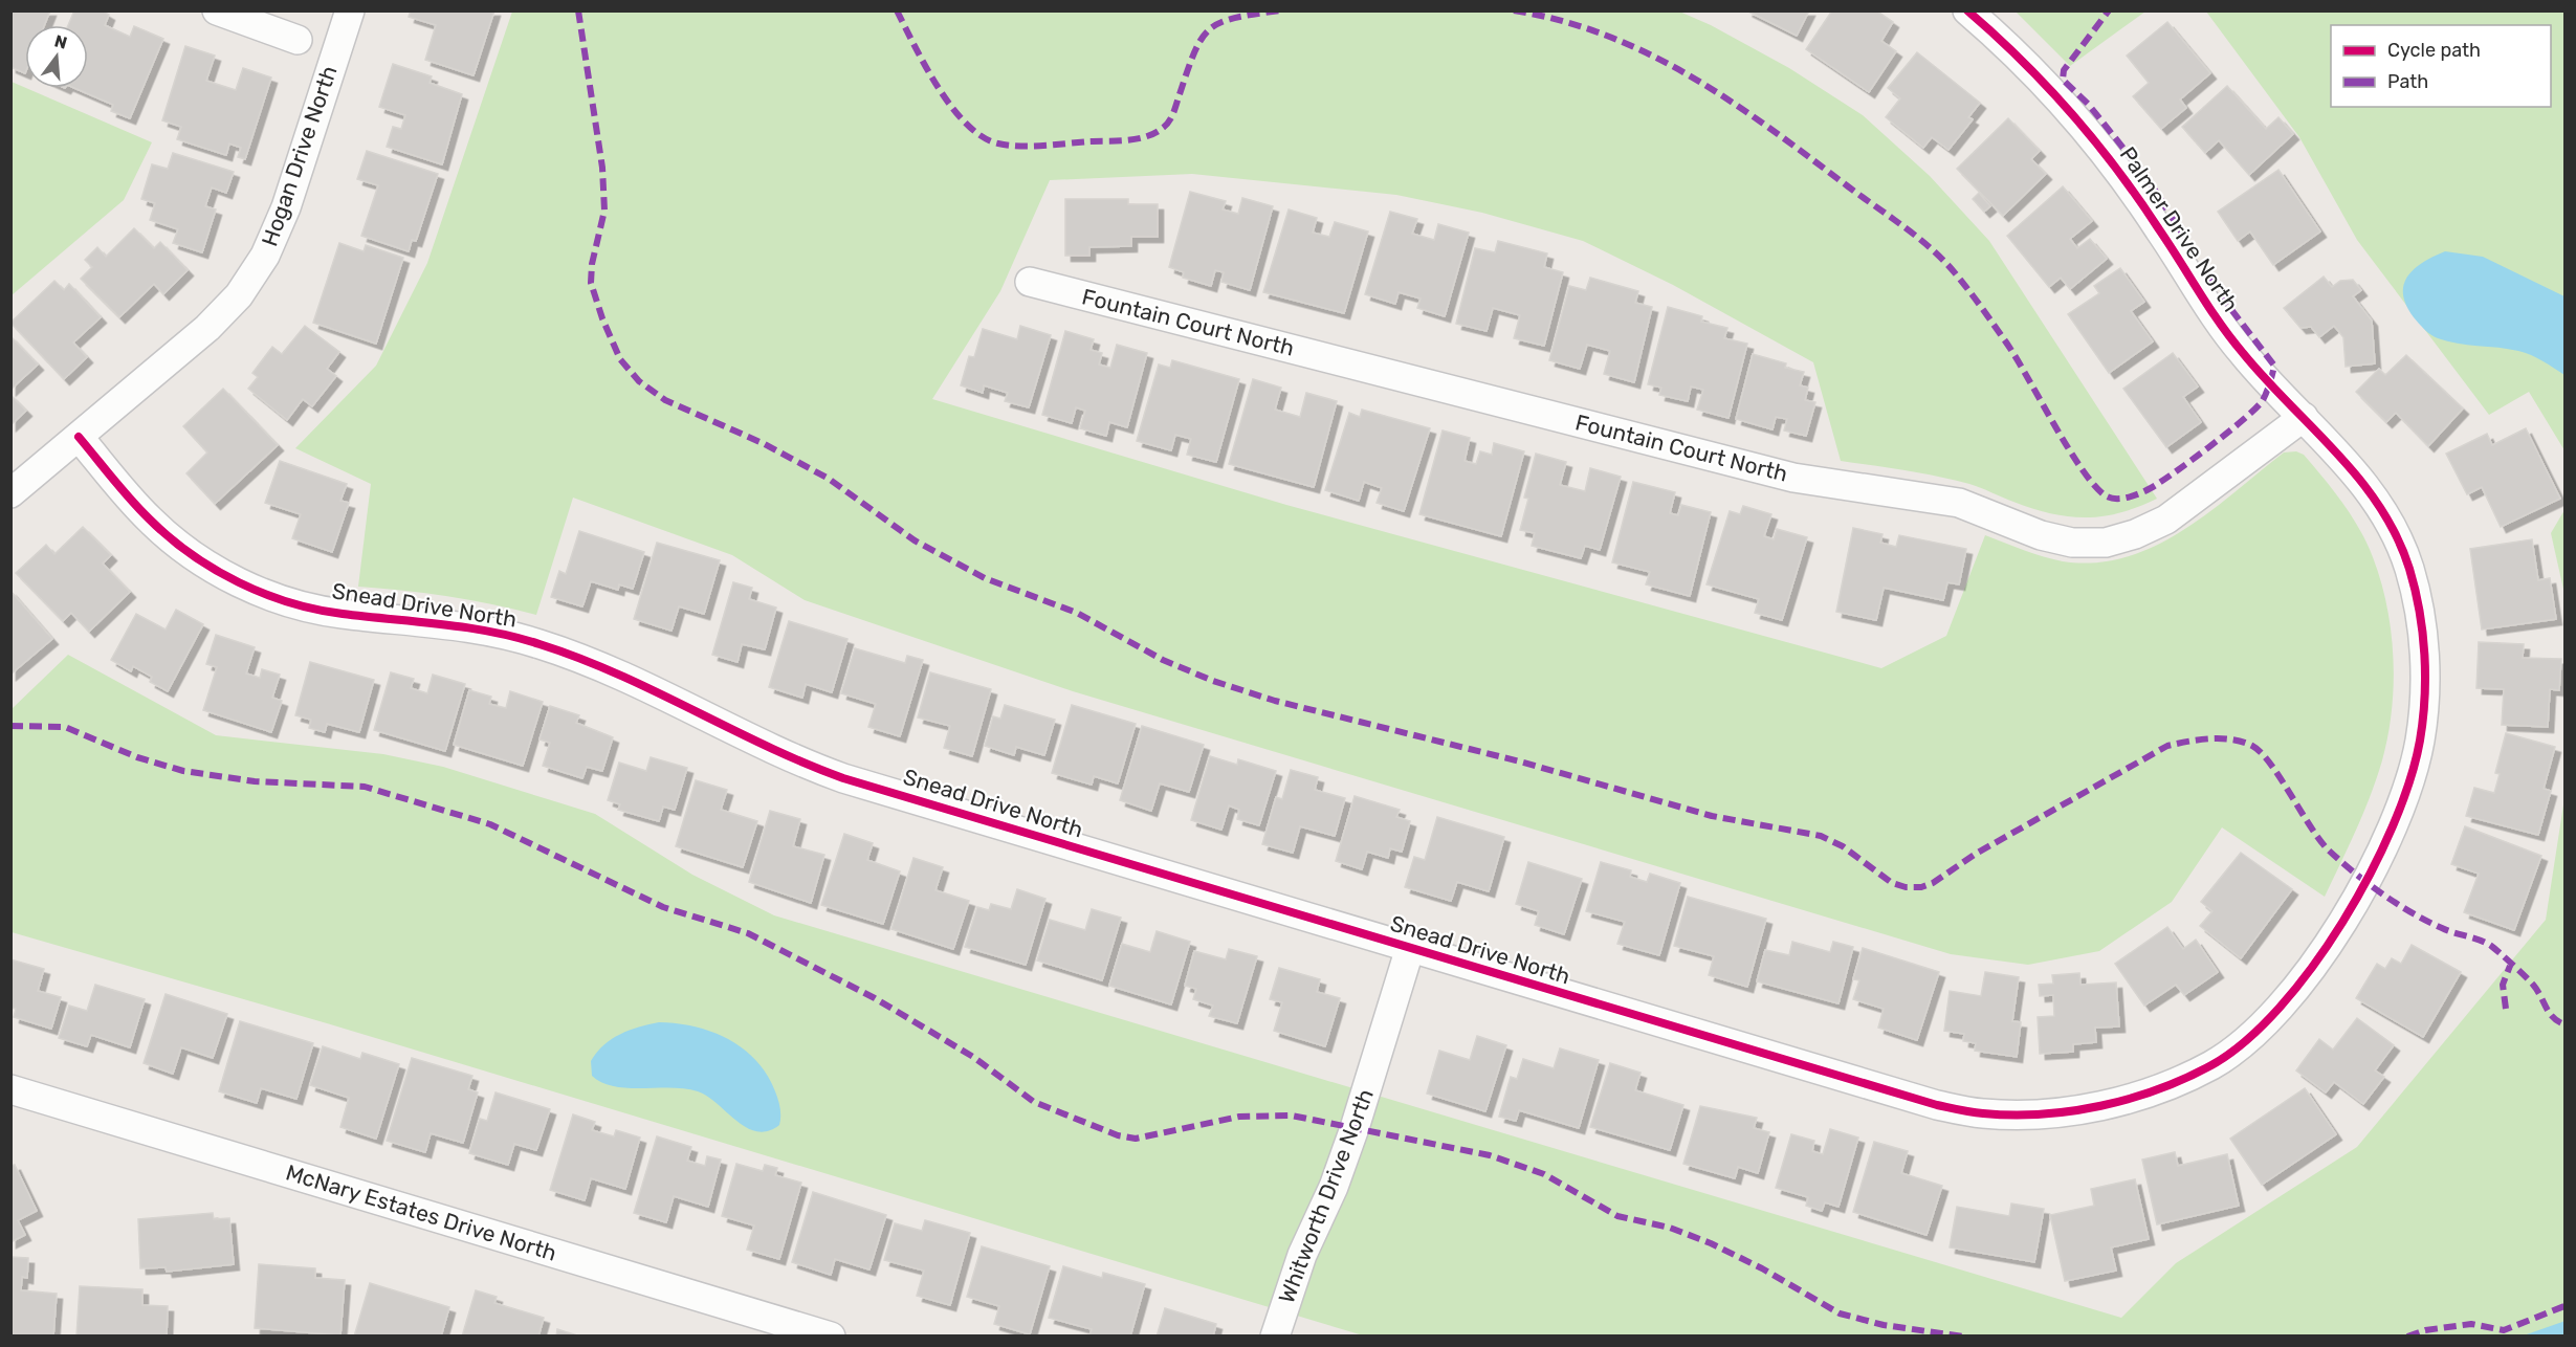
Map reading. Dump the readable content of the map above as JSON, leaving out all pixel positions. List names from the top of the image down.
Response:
{
  "streets": {
    "street": [
      "Hogan Drive North",
      "Palmer Drive North",
      "Fountain Court North",
      "Snead Drive North",
      "Whitworth Drive North",
      "McNary Estates Drive North"
    ]
  },
  "crossings": [
    ["Hogan Drive North", "Snead Drive North"],
    ["Palmer Drive North", "Fountain Court North"],
    ["Palmer Drive North", "Snead Drive North"],
    ["Fountain Court North", "Snead Drive North"],
    ["Snead Drive North", "Whitworth Drive North"]
  ],
  "legend": ["Cycle path", "Path"],
  "north": "top"
}
